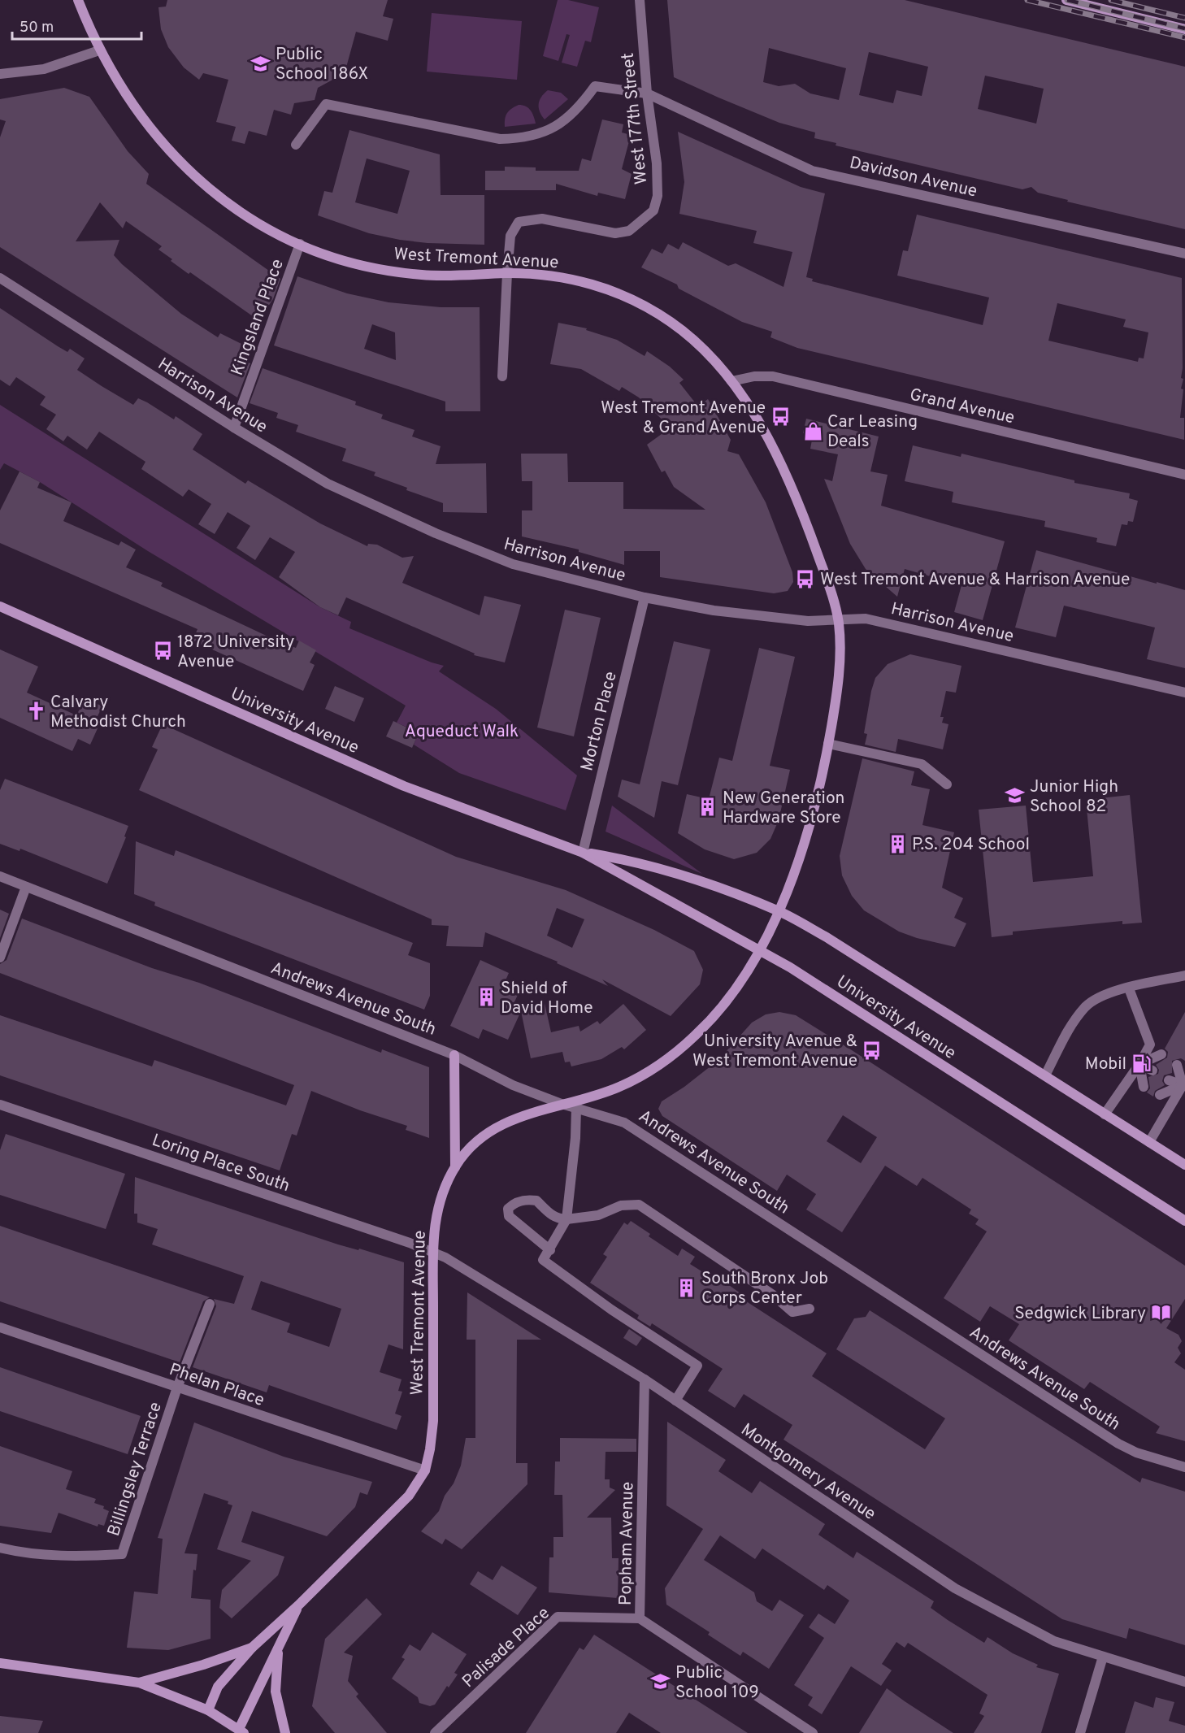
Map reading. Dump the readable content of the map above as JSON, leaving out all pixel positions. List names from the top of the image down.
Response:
{
  "streets": {
    "main road": ["West Tremont Avenue", "University Avenue"],
    "street": [
      "West 177th Street",
      "Davidson Avenue",
      "Kingsland Place",
      "Harrison Avenue",
      "Grand Avenue",
      "Morton Place",
      "Andrews Avenue South",
      "Loring Place South",
      "Phelan Place",
      "Billingsley Terrace",
      "Montgomery Avenue",
      "Popham Avenue",
      "Palisade Place"
    ]
  },
  "crossings": [
    ["West 177th Street", "Davidson Avenue"],
    ["West 177th Street", "West Tremont Avenue"],
    ["West Tremont Avenue", "Kingsland Place"],
    ["West Tremont Avenue", "Harrison Avenue"],
    ["West Tremont Avenue", "Grand Avenue"],
    ["West Tremont Avenue", "University Avenue"],
    ["West Tremont Avenue", "Andrews Avenue South"],
    ["West Tremont Avenue", "Loring Place South"],
    ["West Tremont Avenue", "Phelan Place"],
    ["West Tremont Avenue", "Montgomery Avenue"],
    ["Kingsland Place", "Harrison Avenue"],
    ["Harrison Avenue", "Morton Place"],
    ["University Avenue", "Morton Place"],
    ["Loring Place South", "Montgomery Avenue"],
    ["Phelan Place", "Billingsley Terrace"],
    ["Montgomery Avenue", "Popham Avenue"],
    ["Popham Avenue", "Palisade Place"]
  ],
  "parks": ["Aqueduct Walk"],
  "places": {
    "school or university": ["Public School 186X", "Junior High School 82", "Public School 109"],
    "bus stop": [
      "West Tremont Avenue & Grand Avenue",
      "West Tremont Avenue & Harrison Avenue",
      "1872 University Avenue",
      "University Avenue & West Tremont Avenue"
    ],
    "shop": ["Car Leasing Deals"],
    "church": ["Calvary Methodist Church"],
    "building": [
      "New Generation Hardware Store",
      "P.S. 204 School",
      "Shield of David Home",
      "South Bronx Job Corps Center"
    ],
    "fuel station": ["Mobil"],
    "library": ["Sedgwick Library"]
  },
  "scale_bar": "50 m"
}
